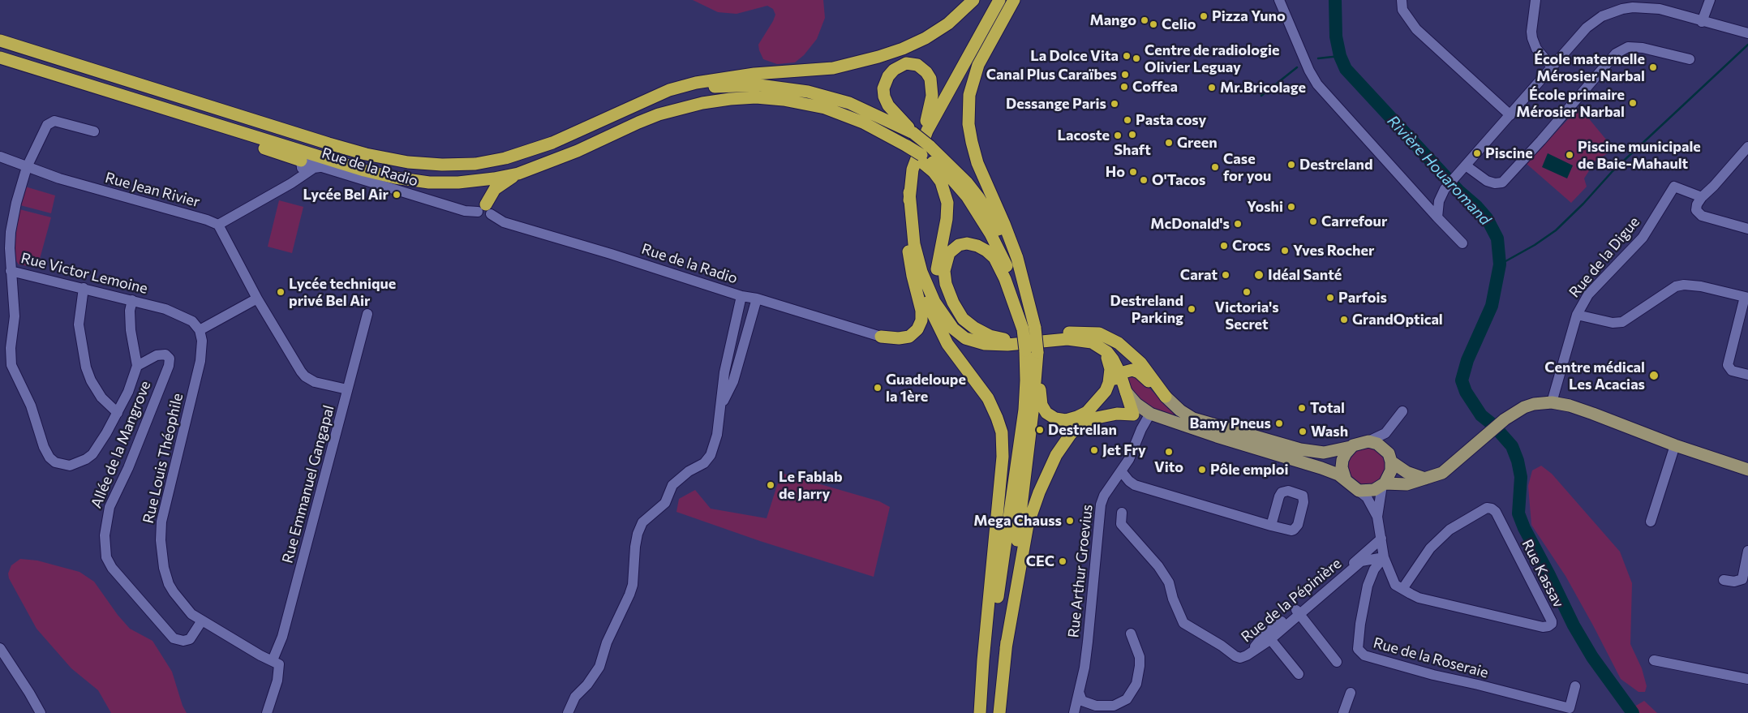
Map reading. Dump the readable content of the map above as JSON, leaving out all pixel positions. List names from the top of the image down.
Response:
{
  "streets": {
    "street": [
      "Rue de la Radio",
      "Rue Jean Rivier",
      "Rue de la Digue",
      "Rue Victor Lemoine",
      "Allée de la Mangrove",
      "Rue Louis Théophile",
      "Rue Emmanuel Gangapal",
      "Rue Arthur Groevius",
      "Rue Kassav",
      "Rue de la Pépinière",
      "Rue de la Roseraie"
    ]
  },
  "crossings": [
    ["Rue Jean Rivier", "Rue Victor Lemoine"],
    ["Rue Victor Lemoine", "Rue Louis Théophile"],
    ["Allée de la Mangrove", "Rue Louis Théophile"],
    ["Rue Louis Théophile", "Rue Emmanuel Gangapal"],
    ["Rue Kassav", "Rue de la Pépinière"],
    ["Rue Kassav", "Rue de la Roseraie"],
    ["Rue de la Pépinière", "Rue de la Roseraie"]
  ],
  "water": ["Rivière Houaromand"],
  "places": [
    "Pizza Yuno",
    "Mango",
    "Celio",
    "La Dolce Vita",
    "Centre de radiologie Olivier Leguay",
    "École maternelle Mérosier Narbal",
    "Canal Plus Caraïbes",
    "Coffea",
    "Mr.Bricolage",
    "École primaire Mérosier Narbal",
    "Dessange Paris",
    "Pasta cosy",
    "Shaft",
    "Lacoste",
    "Green",
    "Piscine",
    "Piscine municipale de Baie-Mahault",
    "Destreland",
    "Case for you",
    "Ho",
    "O'Tacos",
    "Lycée Bel Air",
    "Yoshi",
    "Carrefour",
    "McDonald's",
    "Crocs",
    "Yves Rocher",
    "Carat",
    "Idéal Santé",
    "Lycée technique privé Bel Air",
    "Victoria's Secret",
    "Parfois",
    "Destreland Parking",
    "GrandOptical",
    "Centre médical Les Acacias",
    "Guadeloupe la 1ère",
    "Total",
    "Bamy Pneus",
    "Destrellan",
    "Wash",
    "Jet Fry",
    "Vito",
    "Pôle emploi",
    "Le Fablab de Jarry",
    "Mega Chauss",
    "CEC"
  ]
}
